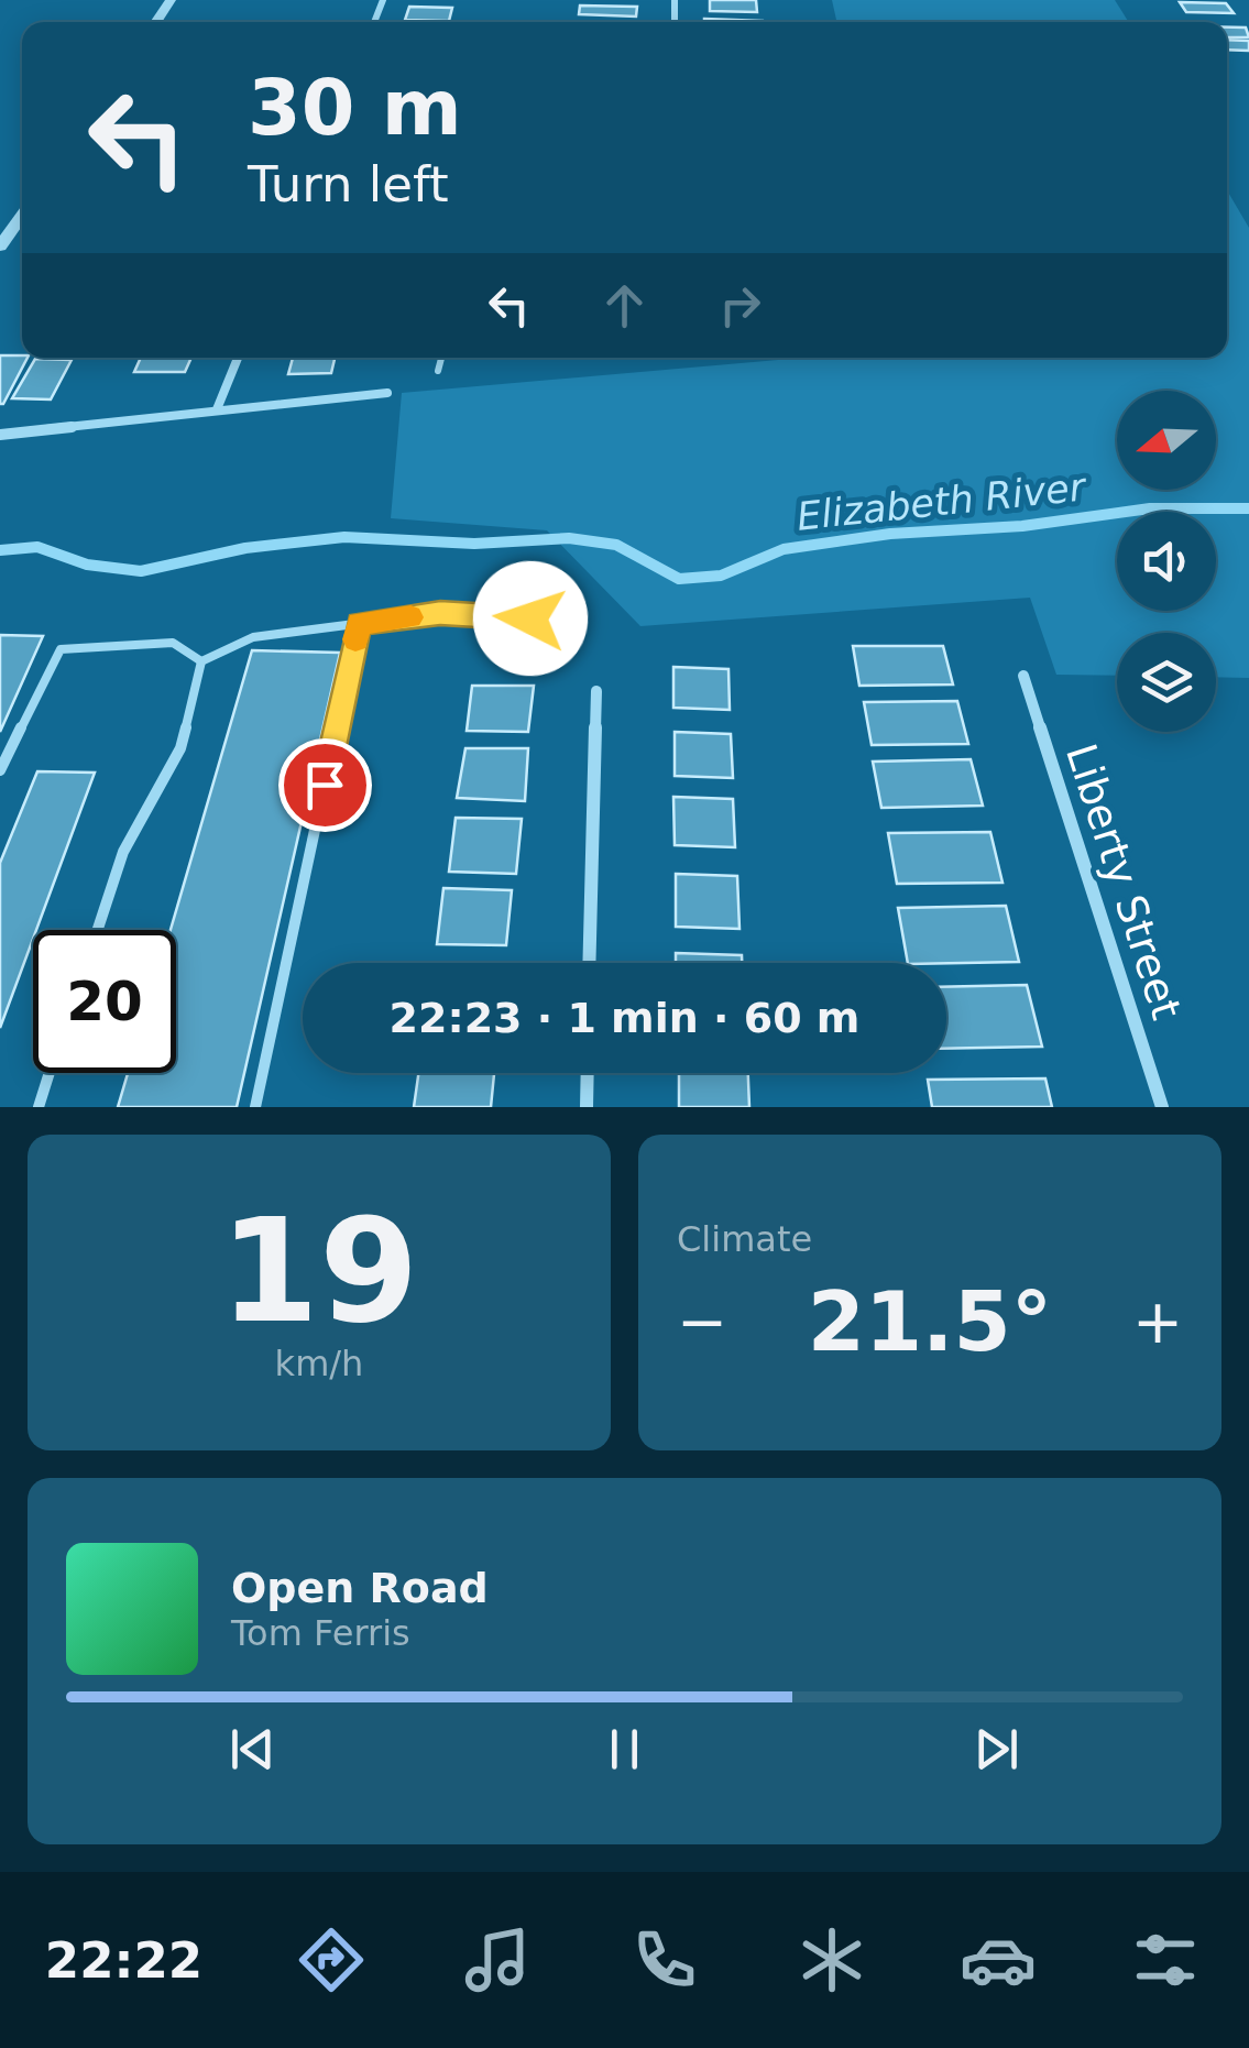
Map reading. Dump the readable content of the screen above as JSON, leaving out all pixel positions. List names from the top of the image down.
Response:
{
  "streets": {
    "street": ["Liberty Street"]
  },
  "water": ["Elizabeth River"],
  "north": "left",
  "page": {
    "turn": ["30 m", "Turn left"],
    "limit": "20",
    "trip": "22:23 · 1 min · 60 m",
    "tile": [
      ["19", "km/h"],
      "Climate"
    ],
    "heat": ["−", "21.5°", "+"],
    "song": ["Open Road", "Tom Ferris"],
    "tabs": "22:22"
  }
}
